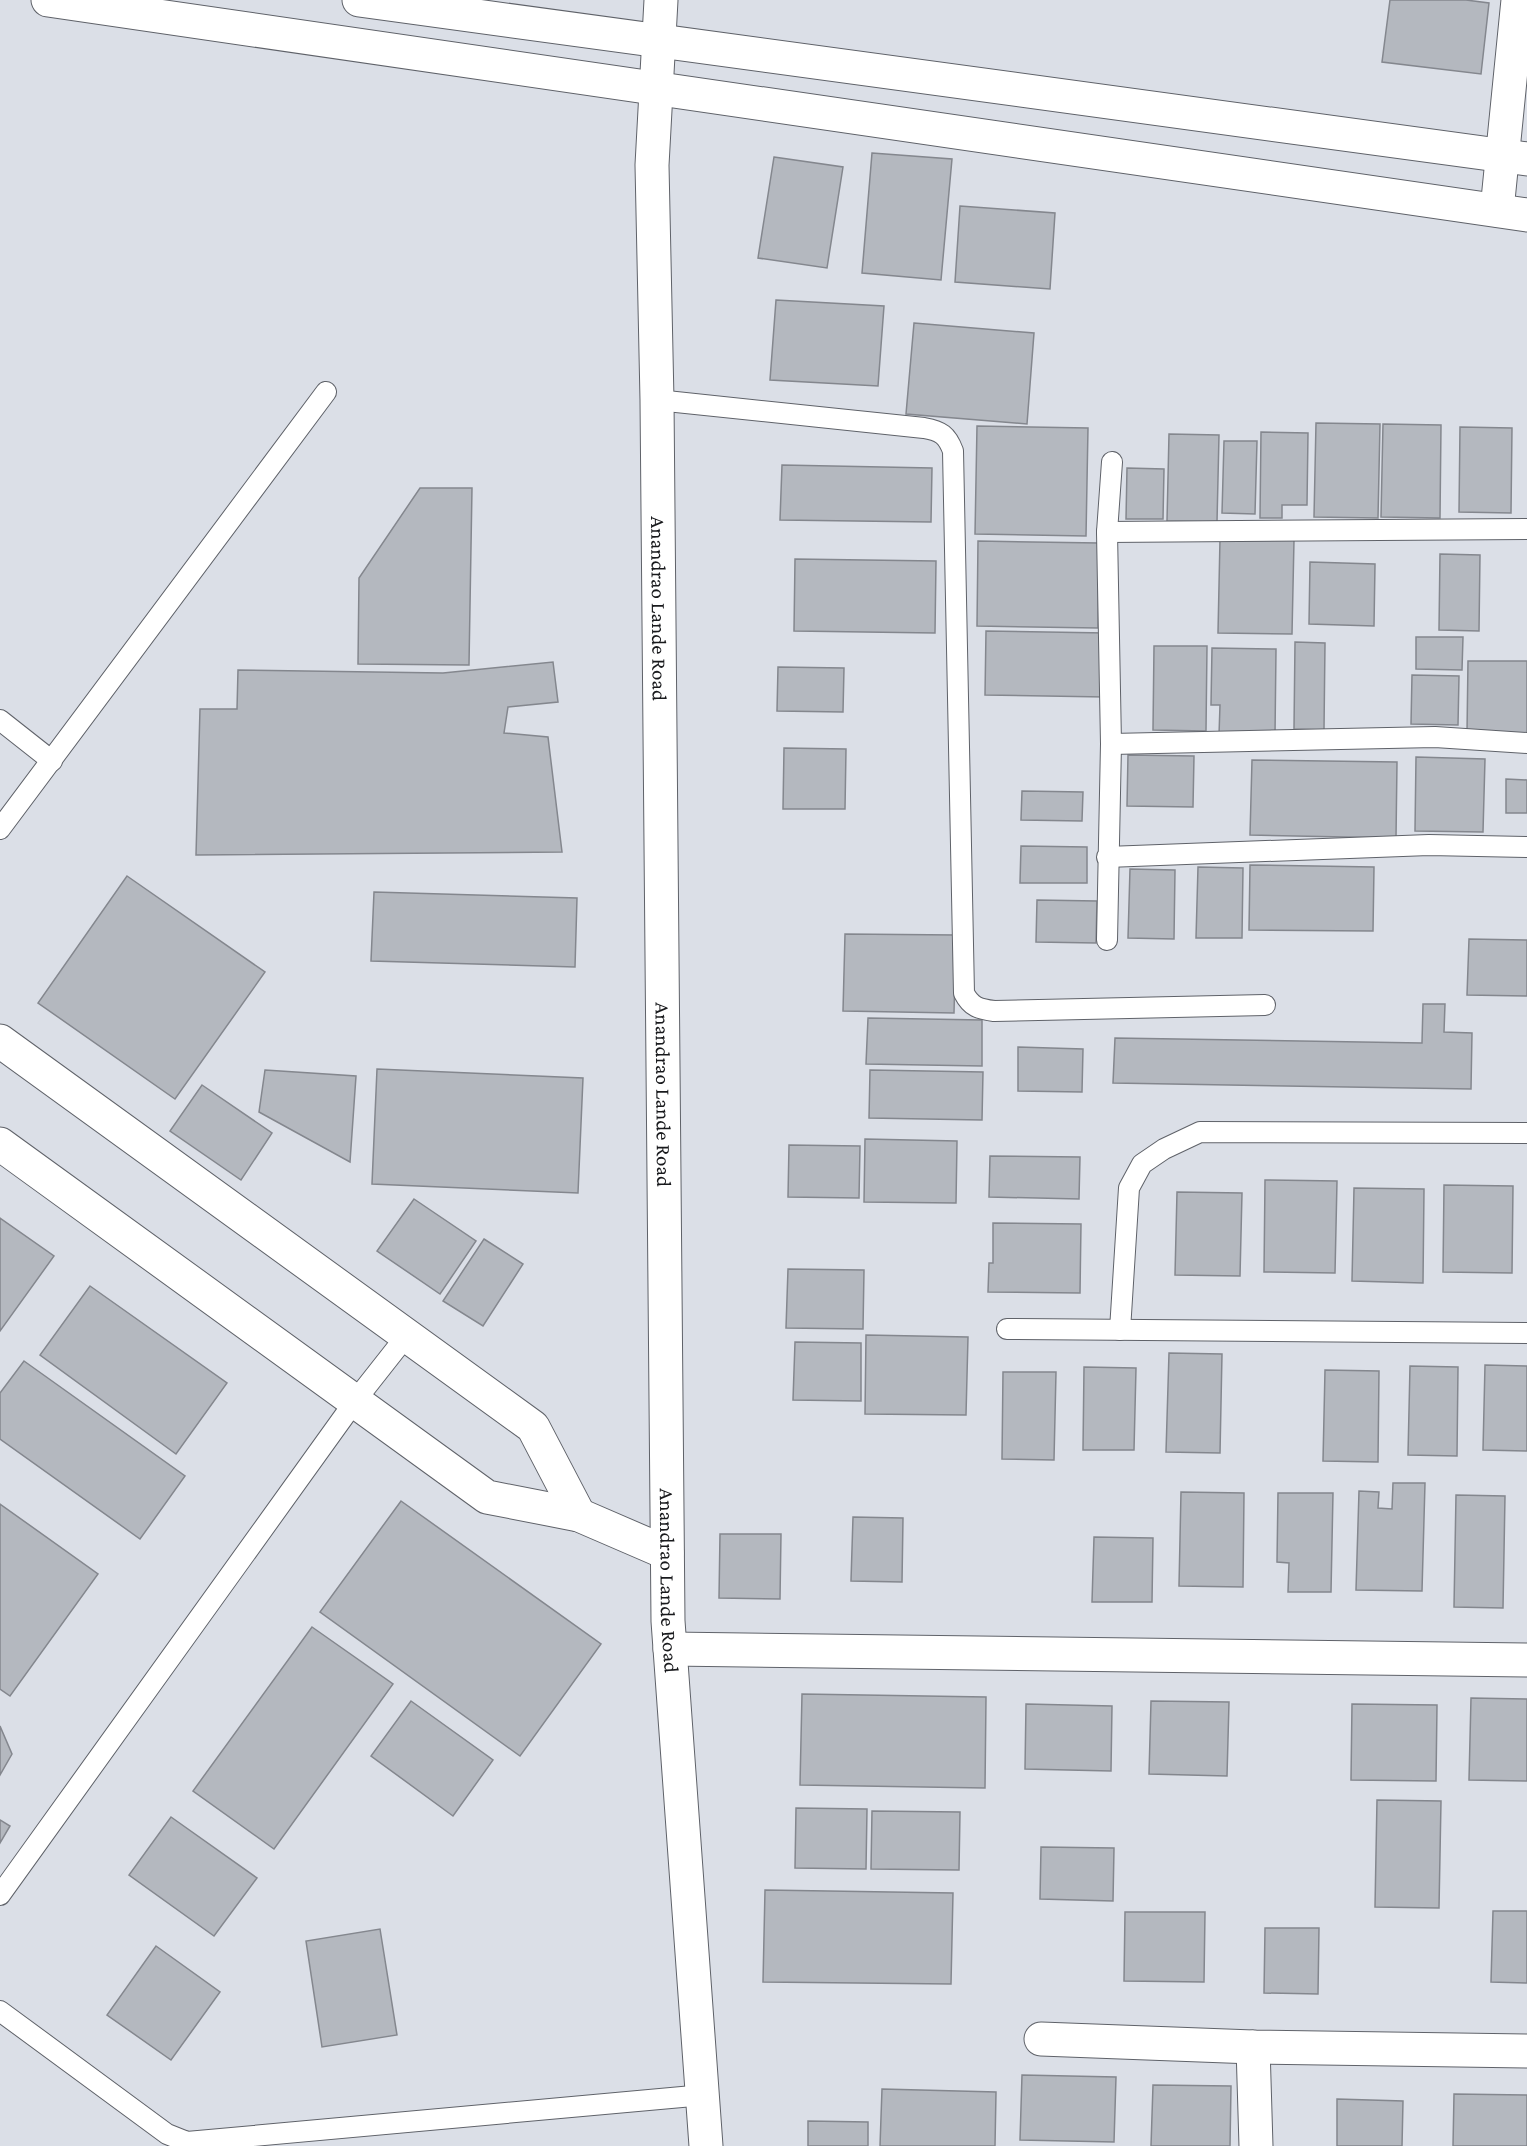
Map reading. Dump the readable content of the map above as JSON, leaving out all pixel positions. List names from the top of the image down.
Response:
{
  "streets": {
    "main road": ["Anandrao Lande Road"]
  }
}
